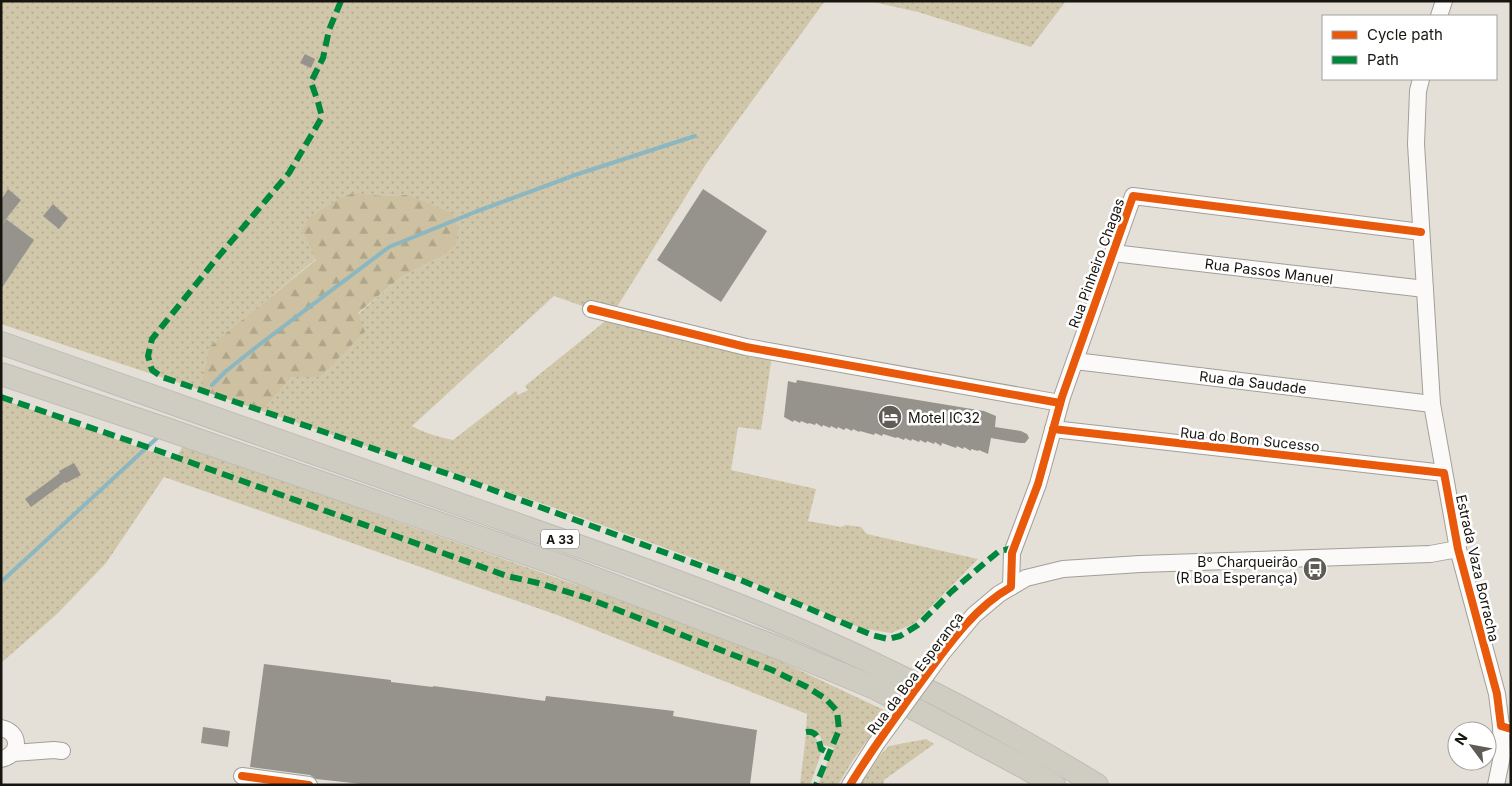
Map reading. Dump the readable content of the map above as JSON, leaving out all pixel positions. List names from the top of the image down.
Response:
{
  "streets": {
    "highway": ["A 33"],
    "street": [
      "Rua Pinheiro Chagas",
      "Rua Passos Manuel",
      "Rua da Saudade",
      "Rua do Bom Sucesso",
      "Estrada Vaza Borracha",
      "Rua da Boa Esperança"
    ]
  },
  "crossings": [
    ["Rua Pinheiro Chagas", "Rua Passos Manuel"],
    ["Rua Pinheiro Chagas", "Rua da Saudade"],
    ["Rua Pinheiro Chagas", "Rua do Bom Sucesso"],
    ["Rua Pinheiro Chagas", "Estrada Vaza Borracha"],
    ["Rua Pinheiro Chagas", "Rua da Boa Esperança"],
    ["Rua Passos Manuel", "Estrada Vaza Borracha"],
    ["Rua da Saudade", "Estrada Vaza Borracha"],
    ["Rua do Bom Sucesso", "Estrada Vaza Borracha"],
    ["Estrada Vaza Borracha", "Rua da Boa Esperança"]
  ],
  "places": {
    "hotel": ["Motel IC32"],
    "bus stop": ["Bº Charqueirão (R Boa Esperança)"]
  },
  "legend": ["Cycle path", "Path"],
  "north": "top left"
}
